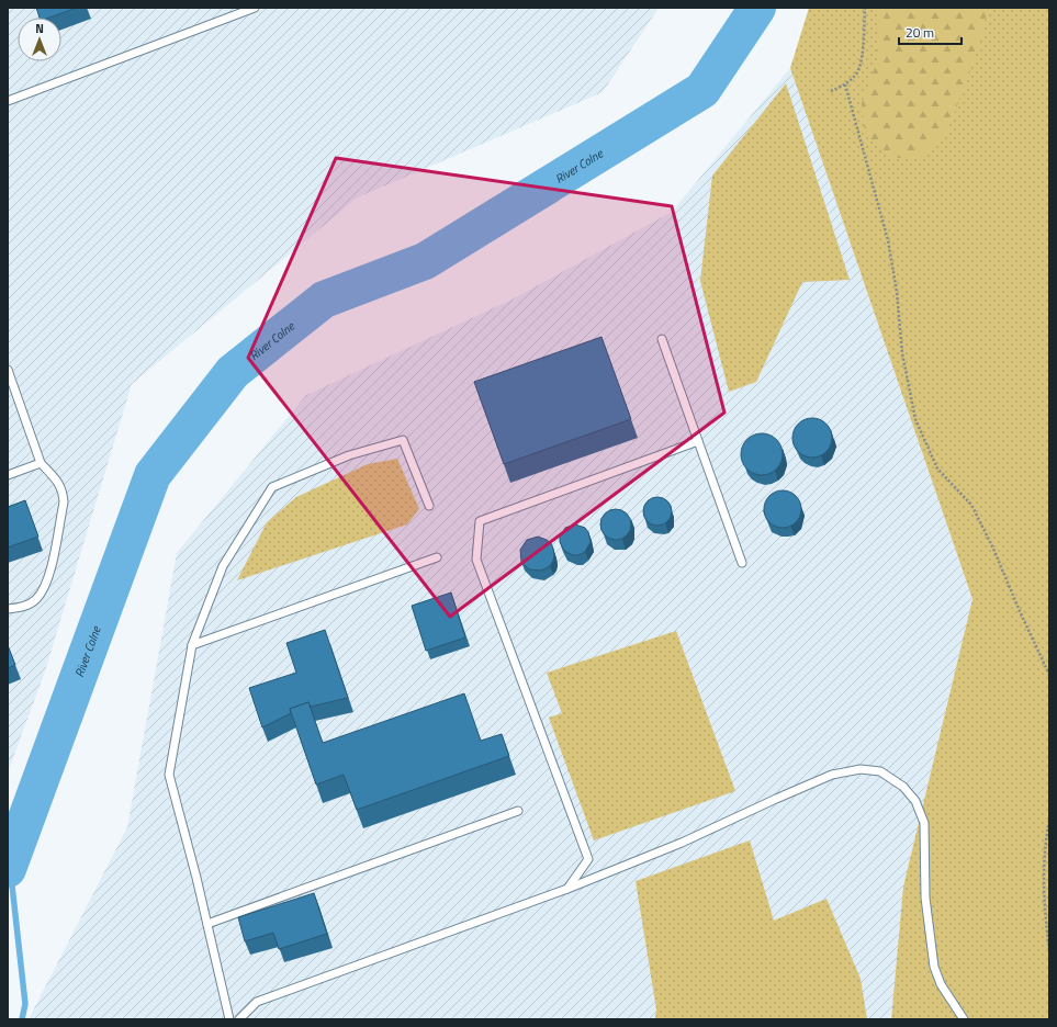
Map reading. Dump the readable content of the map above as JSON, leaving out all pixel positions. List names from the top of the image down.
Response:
{
  "water": ["River Colne"],
  "scale_bar": "20 m",
  "north": "top"
}
